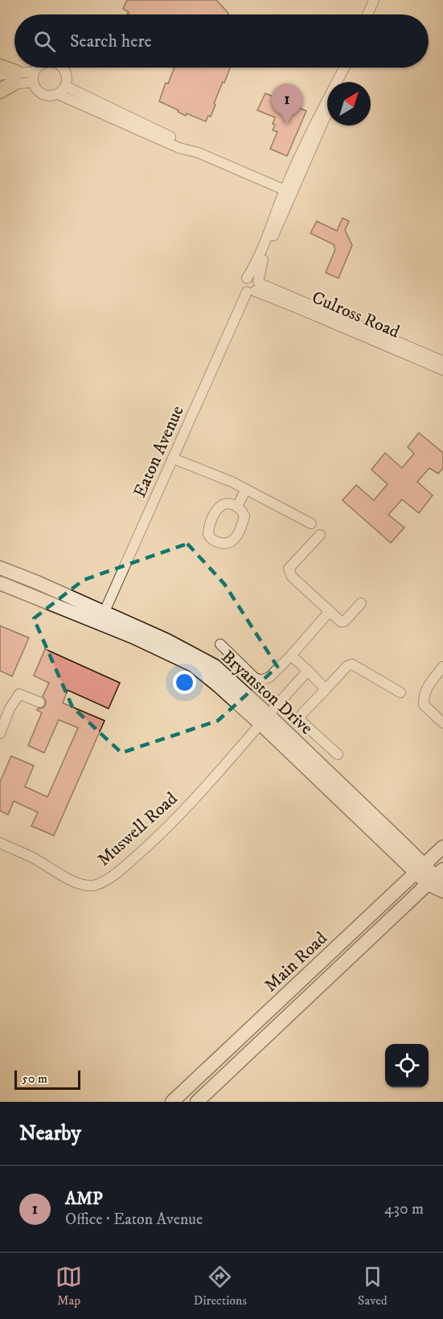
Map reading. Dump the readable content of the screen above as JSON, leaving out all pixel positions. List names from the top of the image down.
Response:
{
  "streets": {
    "main road": ["Bryanston Drive", "Main Road"],
    "street": ["Culross Road", "Eaton Avenue", "Muswell Road"]
  },
  "crossings": [
    ["Culross Road", "Eaton Avenue"],
    ["Eaton Avenue", "Bryanston Drive"],
    ["Bryanston Drive", "Muswell Road"],
    ["Bryanston Drive", "Main Road"]
  ],
  "scale_bar": "50 m",
  "north": "top right",
  "page": {
    "search": "Search here",
    "pins": "1",
    "scale": "50 m",
    "heading": "Nearby",
    "list": [
      {
        "mark": "1",
        "name": "AMP",
        "note": "Office · Eaton Avenue",
        "value": "430 m"
      }
    ],
    "nav": ["Map", "Directions", "Saved"]
  }
}
